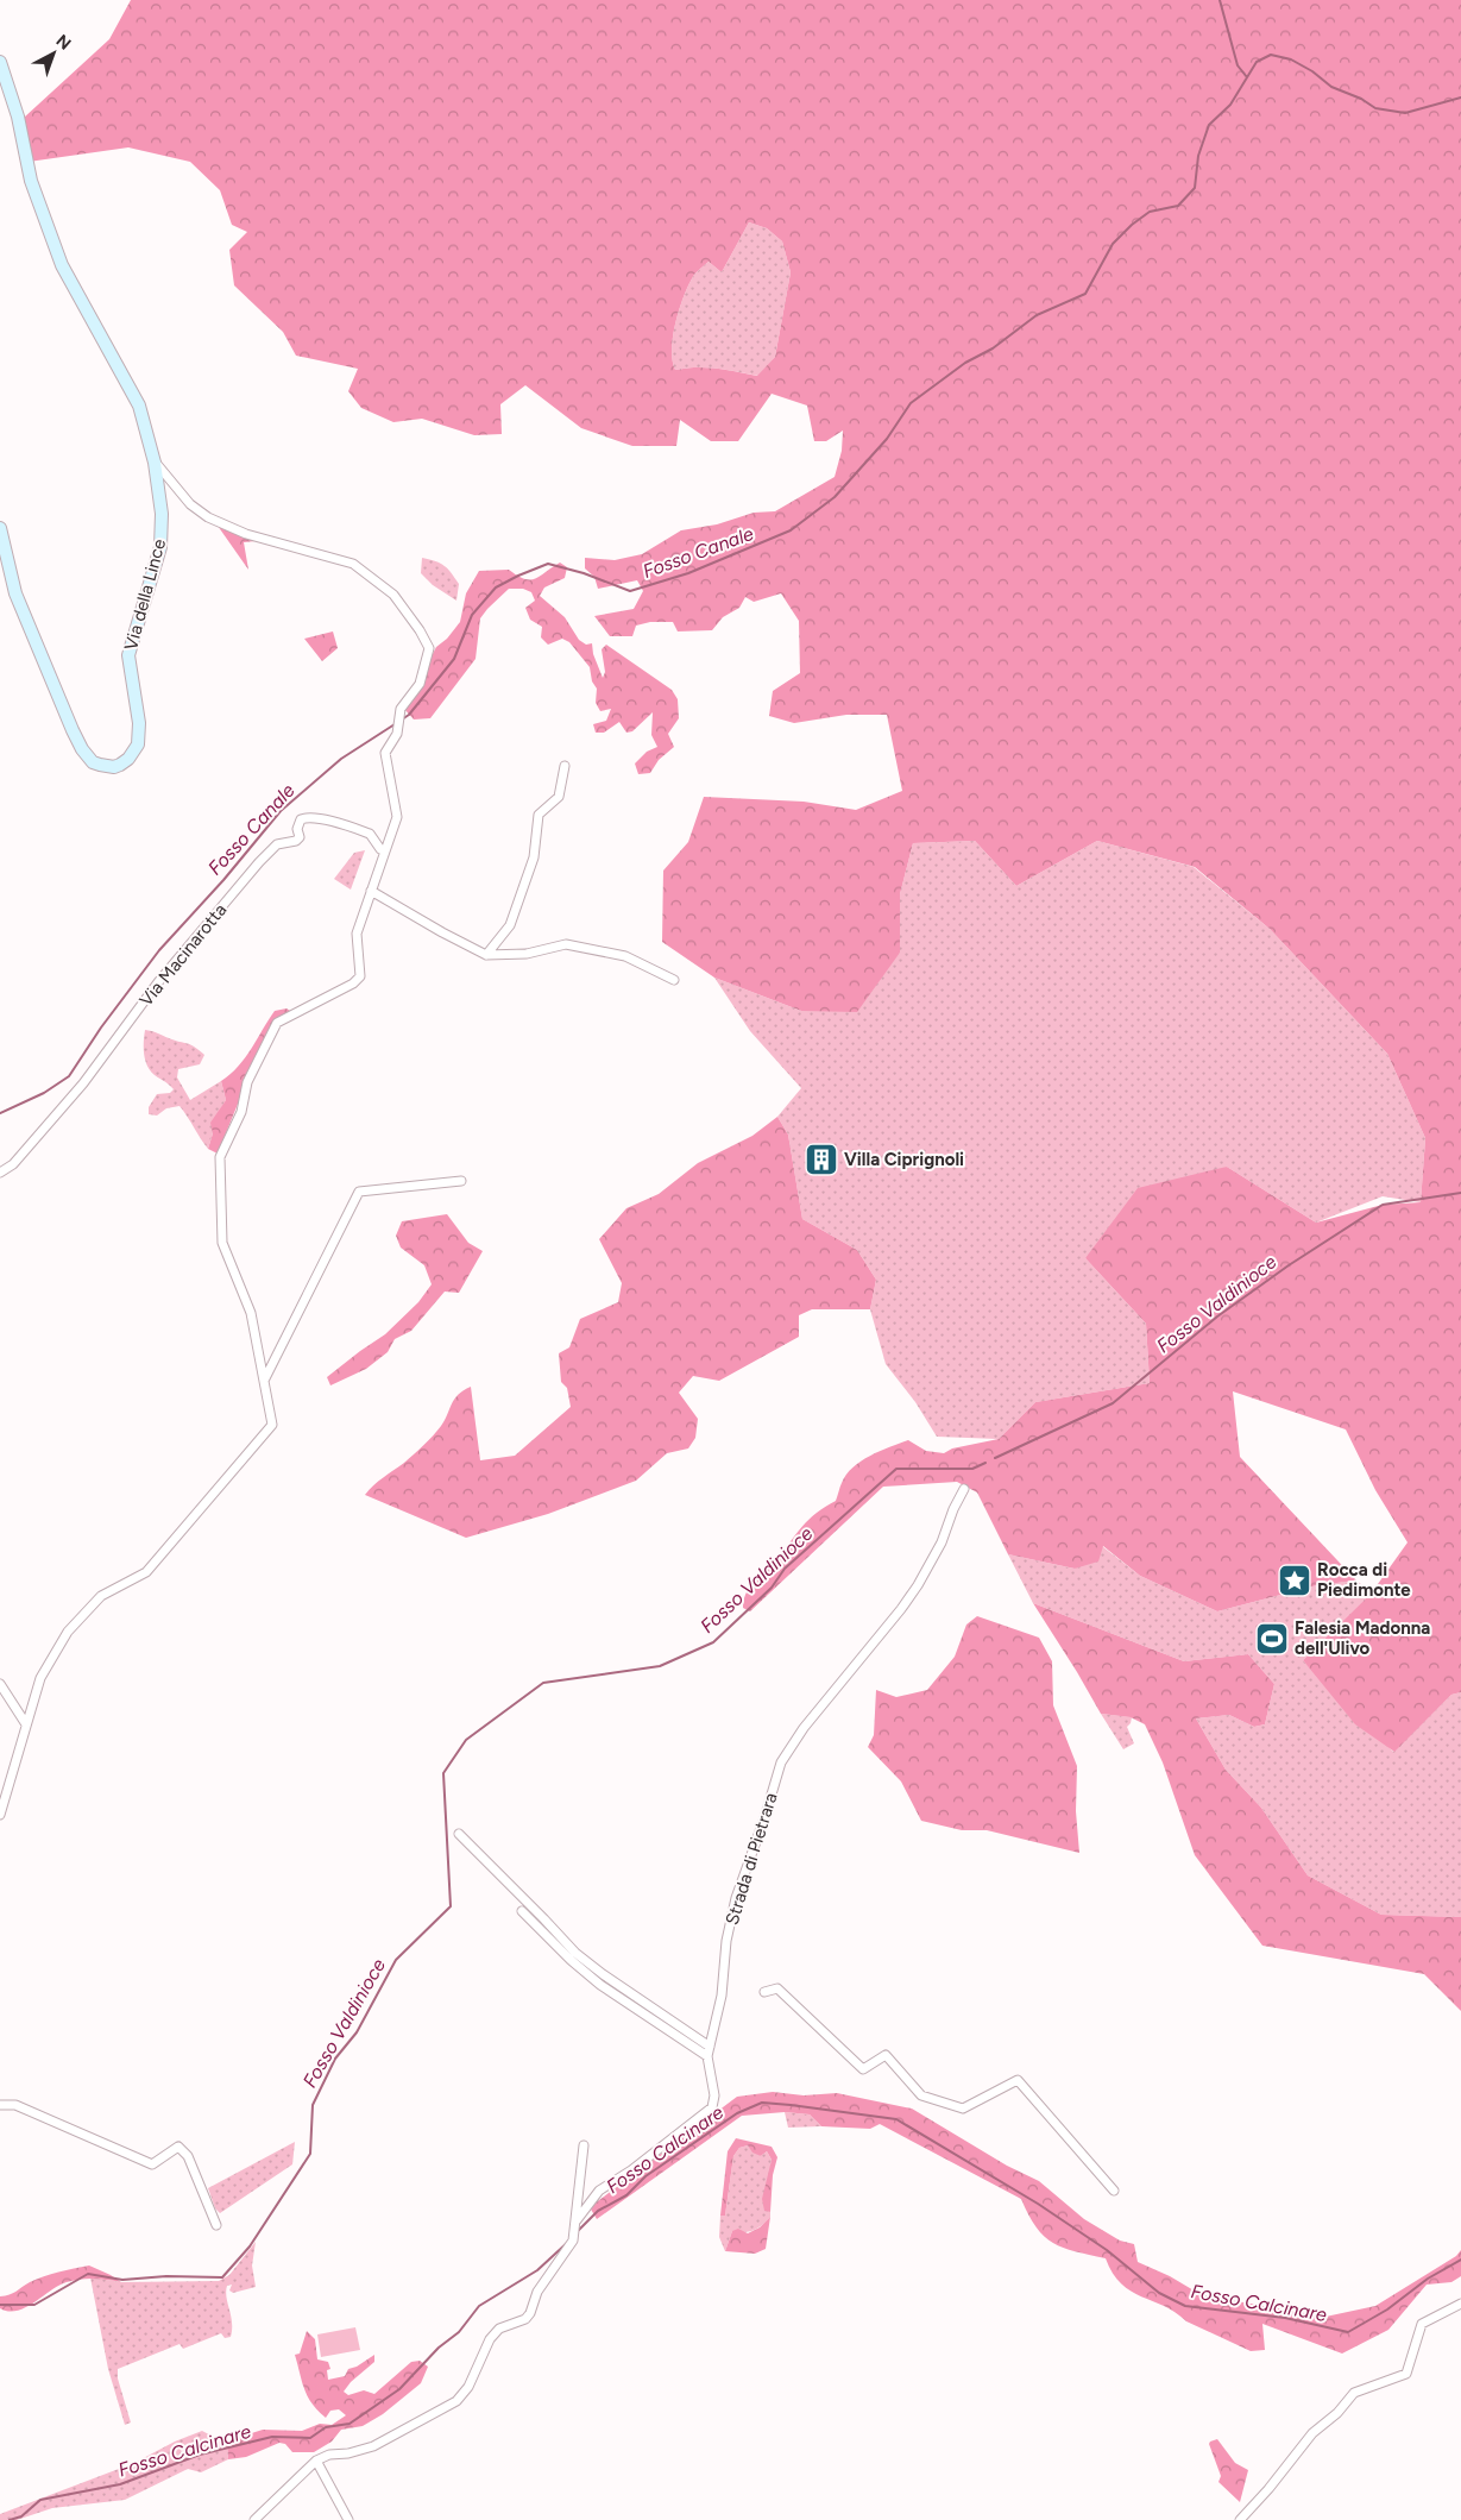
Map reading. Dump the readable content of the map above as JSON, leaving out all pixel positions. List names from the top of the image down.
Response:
{
  "streets": {
    "street": ["Via della Lince", "Via Macinarotta", "Strada di Pietrara"]
  },
  "water": ["Fosso Canale", "Fosso Valdinioce", "Fosso Calcinare"],
  "places": {
    "building": ["Villa Ciprignoli"],
    "place": ["Rocca di Piedimonte"],
    "sports": ["Falesia Madonna dell'Ulivo"]
  },
  "north": "top right"
}
